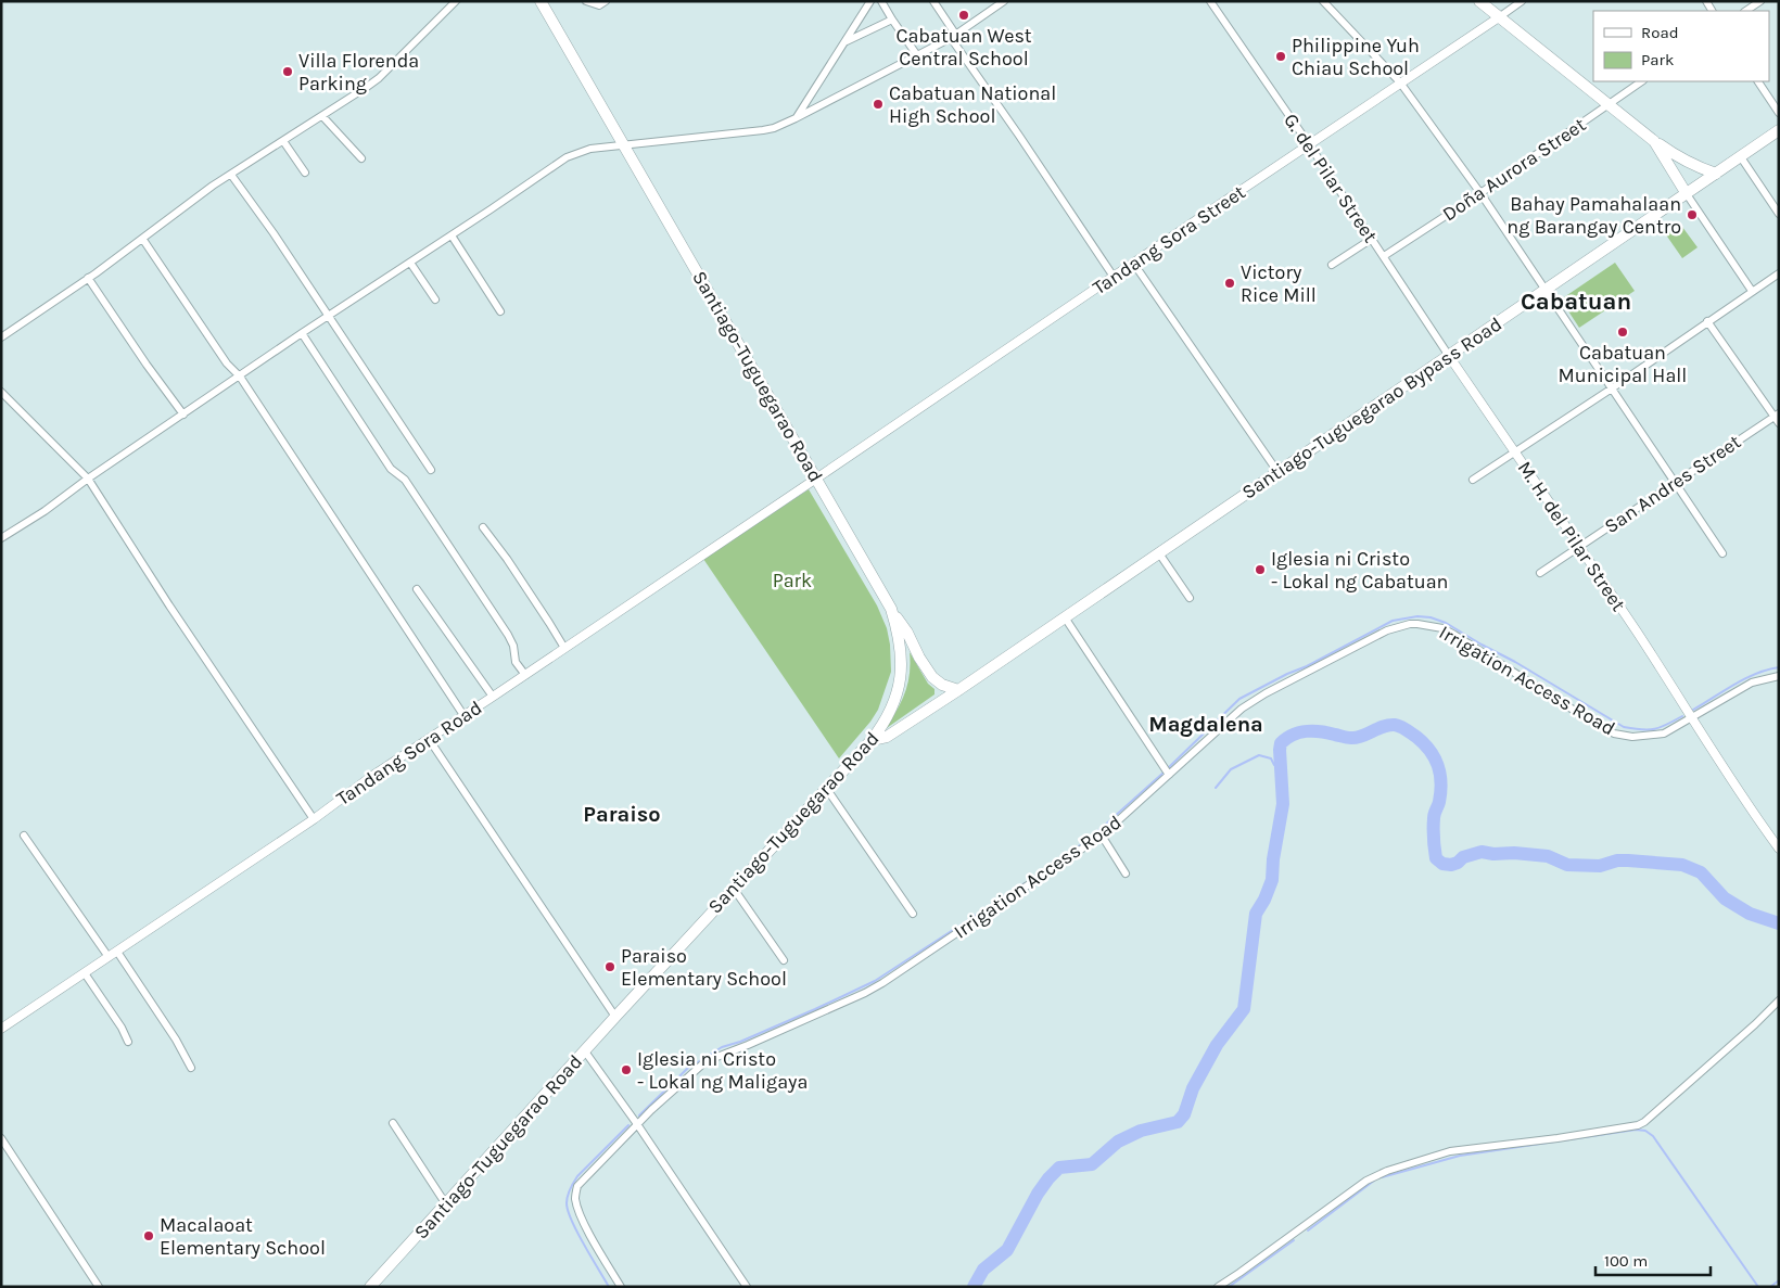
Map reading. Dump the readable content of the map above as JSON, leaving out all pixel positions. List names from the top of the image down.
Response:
{
  "streets": {
    "highway": ["Santiago-Tuguegarao Road", "Santiago-Tuguegarao Bypass Road"],
    "street": [
      "Doña Aurora Street",
      "G. del Pilar Street",
      "Tandang Sora Street",
      "San Andres Street",
      "M. H. del Pilar Street",
      "Irrigation Access Road",
      "Tandang Sora Road"
    ]
  },
  "crossings": [
    ["Doña Aurora Street", "G. del Pilar Street"],
    ["G. del Pilar Street", "Tandang Sora Street"],
    ["G. del Pilar Street", "Santiago-Tuguegarao Bypass Road"],
    ["G. del Pilar Street", "M. H. del Pilar Street"],
    ["Tandang Sora Street", "Santiago-Tuguegarao Road"],
    ["Tandang Sora Street", "Tandang Sora Road"],
    ["Santiago-Tuguegarao Road", "Santiago-Tuguegarao Bypass Road"],
    ["Santiago-Tuguegarao Road", "Tandang Sora Road"],
    ["Santiago-Tuguegarao Bypass Road", "M. H. del Pilar Street"],
    ["San Andres Street", "M. H. del Pilar Street"],
    ["M. H. del Pilar Street", "Irrigation Access Road"]
  ],
  "districts": ["Cabatuan", "Magdalena", "Paraiso"],
  "parks": ["Park"],
  "places": [
    "Cabatuan West Central School",
    "Philippine Yuh Chiau School",
    "Villa Florenda Parking",
    "Cabatuan National High School",
    "Bahay Pamahalaan ng Barangay Centro",
    "Victory Rice Mill",
    "Cabatuan Municipal Hall",
    "Iglesia ni Cristo - Lokal ng Cabatuan",
    "Paraiso Elementary School",
    "Iglesia ni Cristo - Lokal ng Maligaya",
    "Macalaoat Elementary School"
  ],
  "legend": ["Road", "Park"],
  "scale_bar": "100 m"
}
